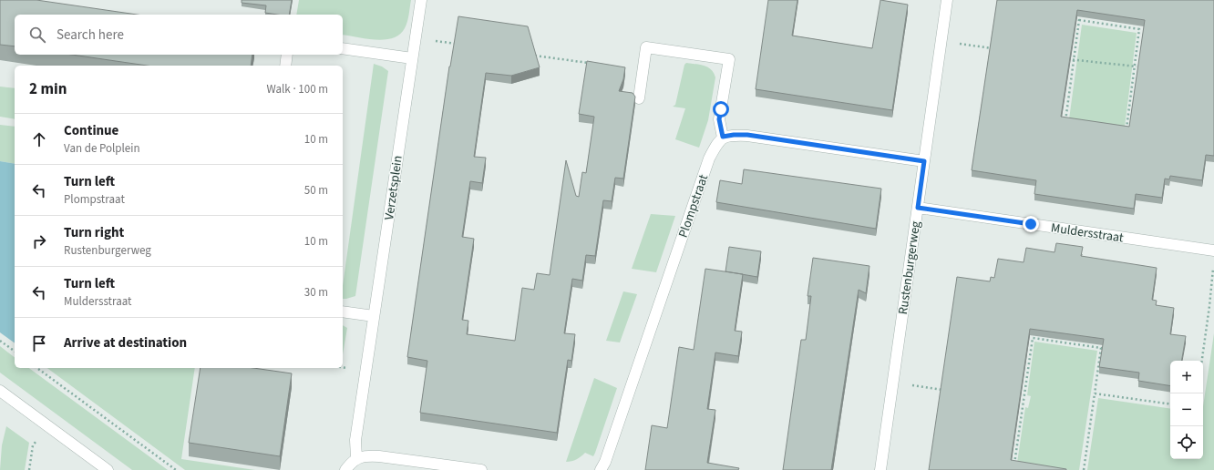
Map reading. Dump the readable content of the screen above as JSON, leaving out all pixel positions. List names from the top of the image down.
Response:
{
  "streets": {
    "street": [
      "Verzetsplein",
      "Plompstraat",
      "Muldersstraat",
      "Rustenburgerweg"
    ]
  },
  "crossings": [
    ["Muldersstraat", "Rustenburgerweg"]
  ],
  "page": {
    "search": "Search here",
    "heading": ["2 min", "Walk · 100 m"],
    "list": [
      ["Continue", "Van de Polplein", "10 m"],
      ["Turn left", "Plompstraat", "50 m"],
      ["Turn right", "Rustenburgerweg", "10 m"],
      ["Turn left", "Muldersstraat", "30 m"],
      "Arrive at destination"
    ],
    "map_buttons": ["+", "−"]
  }
}
